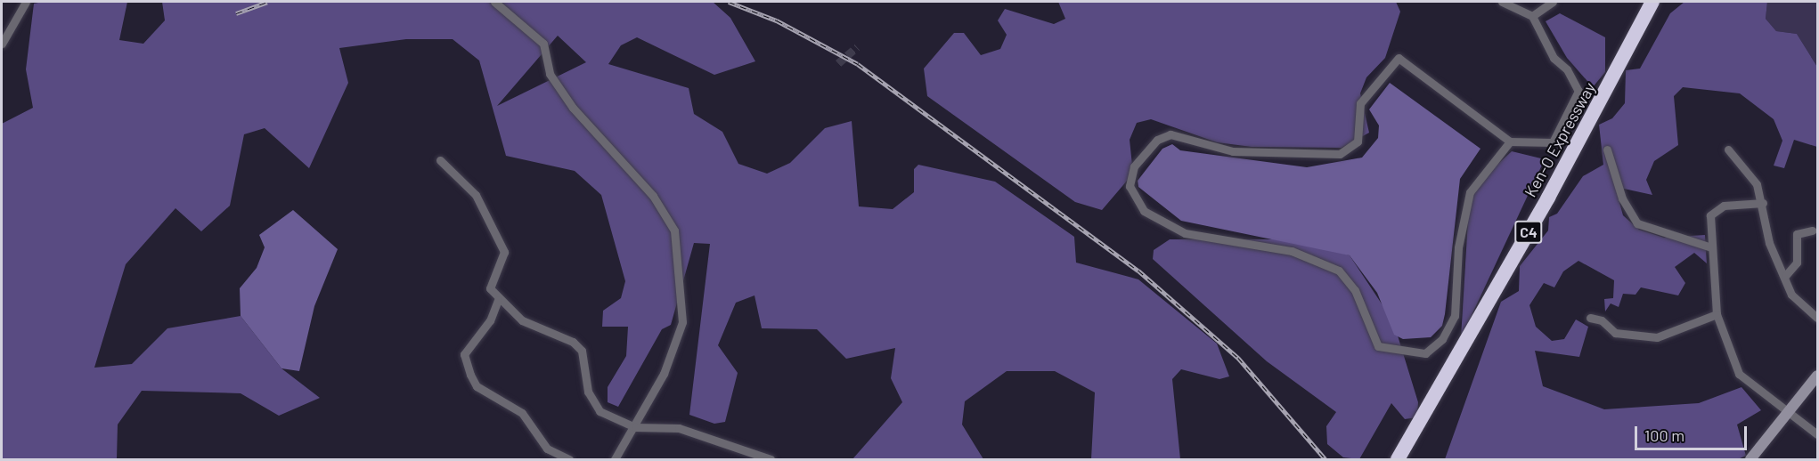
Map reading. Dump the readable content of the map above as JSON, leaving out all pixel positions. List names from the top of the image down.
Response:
{
  "streets": {
    "highway": ["Ken-O Expressway", "C4"]
  },
  "scale_bar": "100 m"
}
